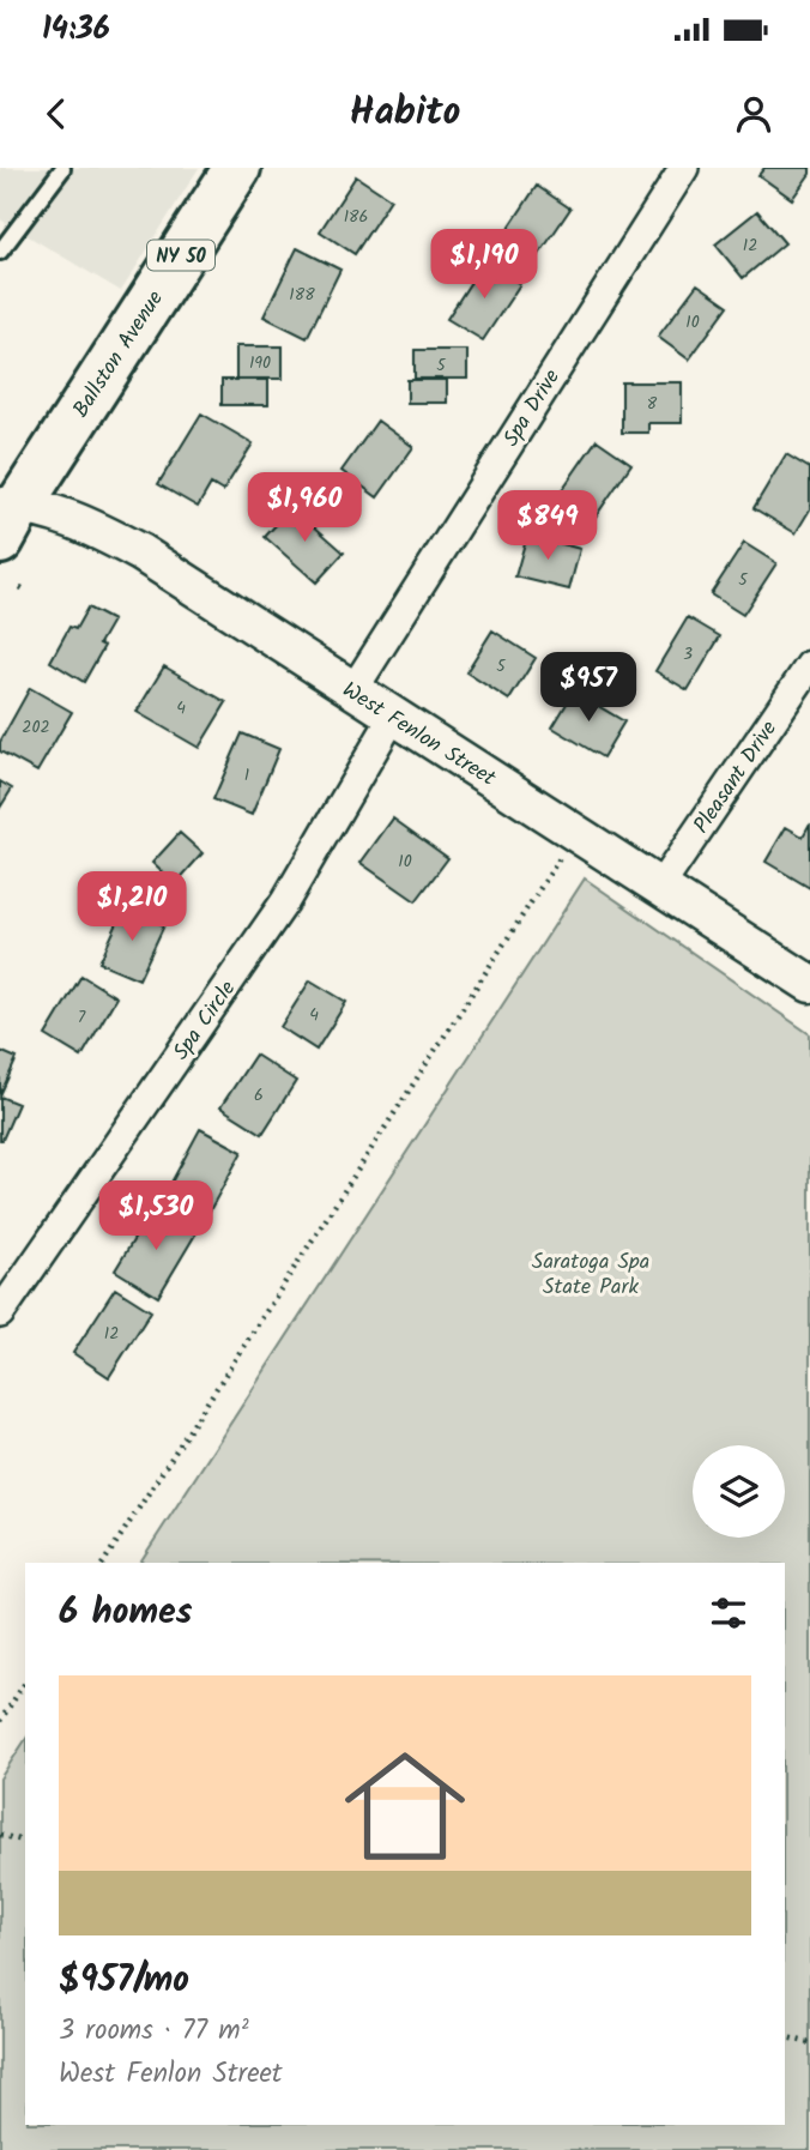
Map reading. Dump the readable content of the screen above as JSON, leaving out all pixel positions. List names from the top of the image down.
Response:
{
  "streets": {
    "highway": ["NY 50", "Ballston Avenue"],
    "street": [
      "Spa Drive",
      "West Fenlon Street",
      "Pleasant Drive",
      "Spa Circle"
    ]
  },
  "crossings": [
    ["Ballston Avenue", "West Fenlon Street"],
    ["Spa Drive", "West Fenlon Street"],
    ["West Fenlon Street", "Pleasant Drive"],
    ["West Fenlon Street", "Spa Circle"]
  ],
  "parks": ["Saratoga Spa State Park"],
  "house_numbers": [
    "186",
    "12",
    "188",
    "10",
    "190",
    "5",
    "8",
    "5",
    "3",
    "5",
    "4",
    "202",
    "1",
    "10",
    "4",
    "7",
    "6",
    "12"
  ],
  "page": {
    "status": "14:36",
    "header": "Habito",
    "price": [
      "$1,190",
      "$1,960",
      "$849",
      "$957",
      "$1,210",
      "$1,530"
    ],
    "heading": "6 homes",
    "list": [
      {
        "name": "$957/mo",
        "note": "3 rooms · 77 m² · West Fenlon Street"
      }
    ]
  }
}
